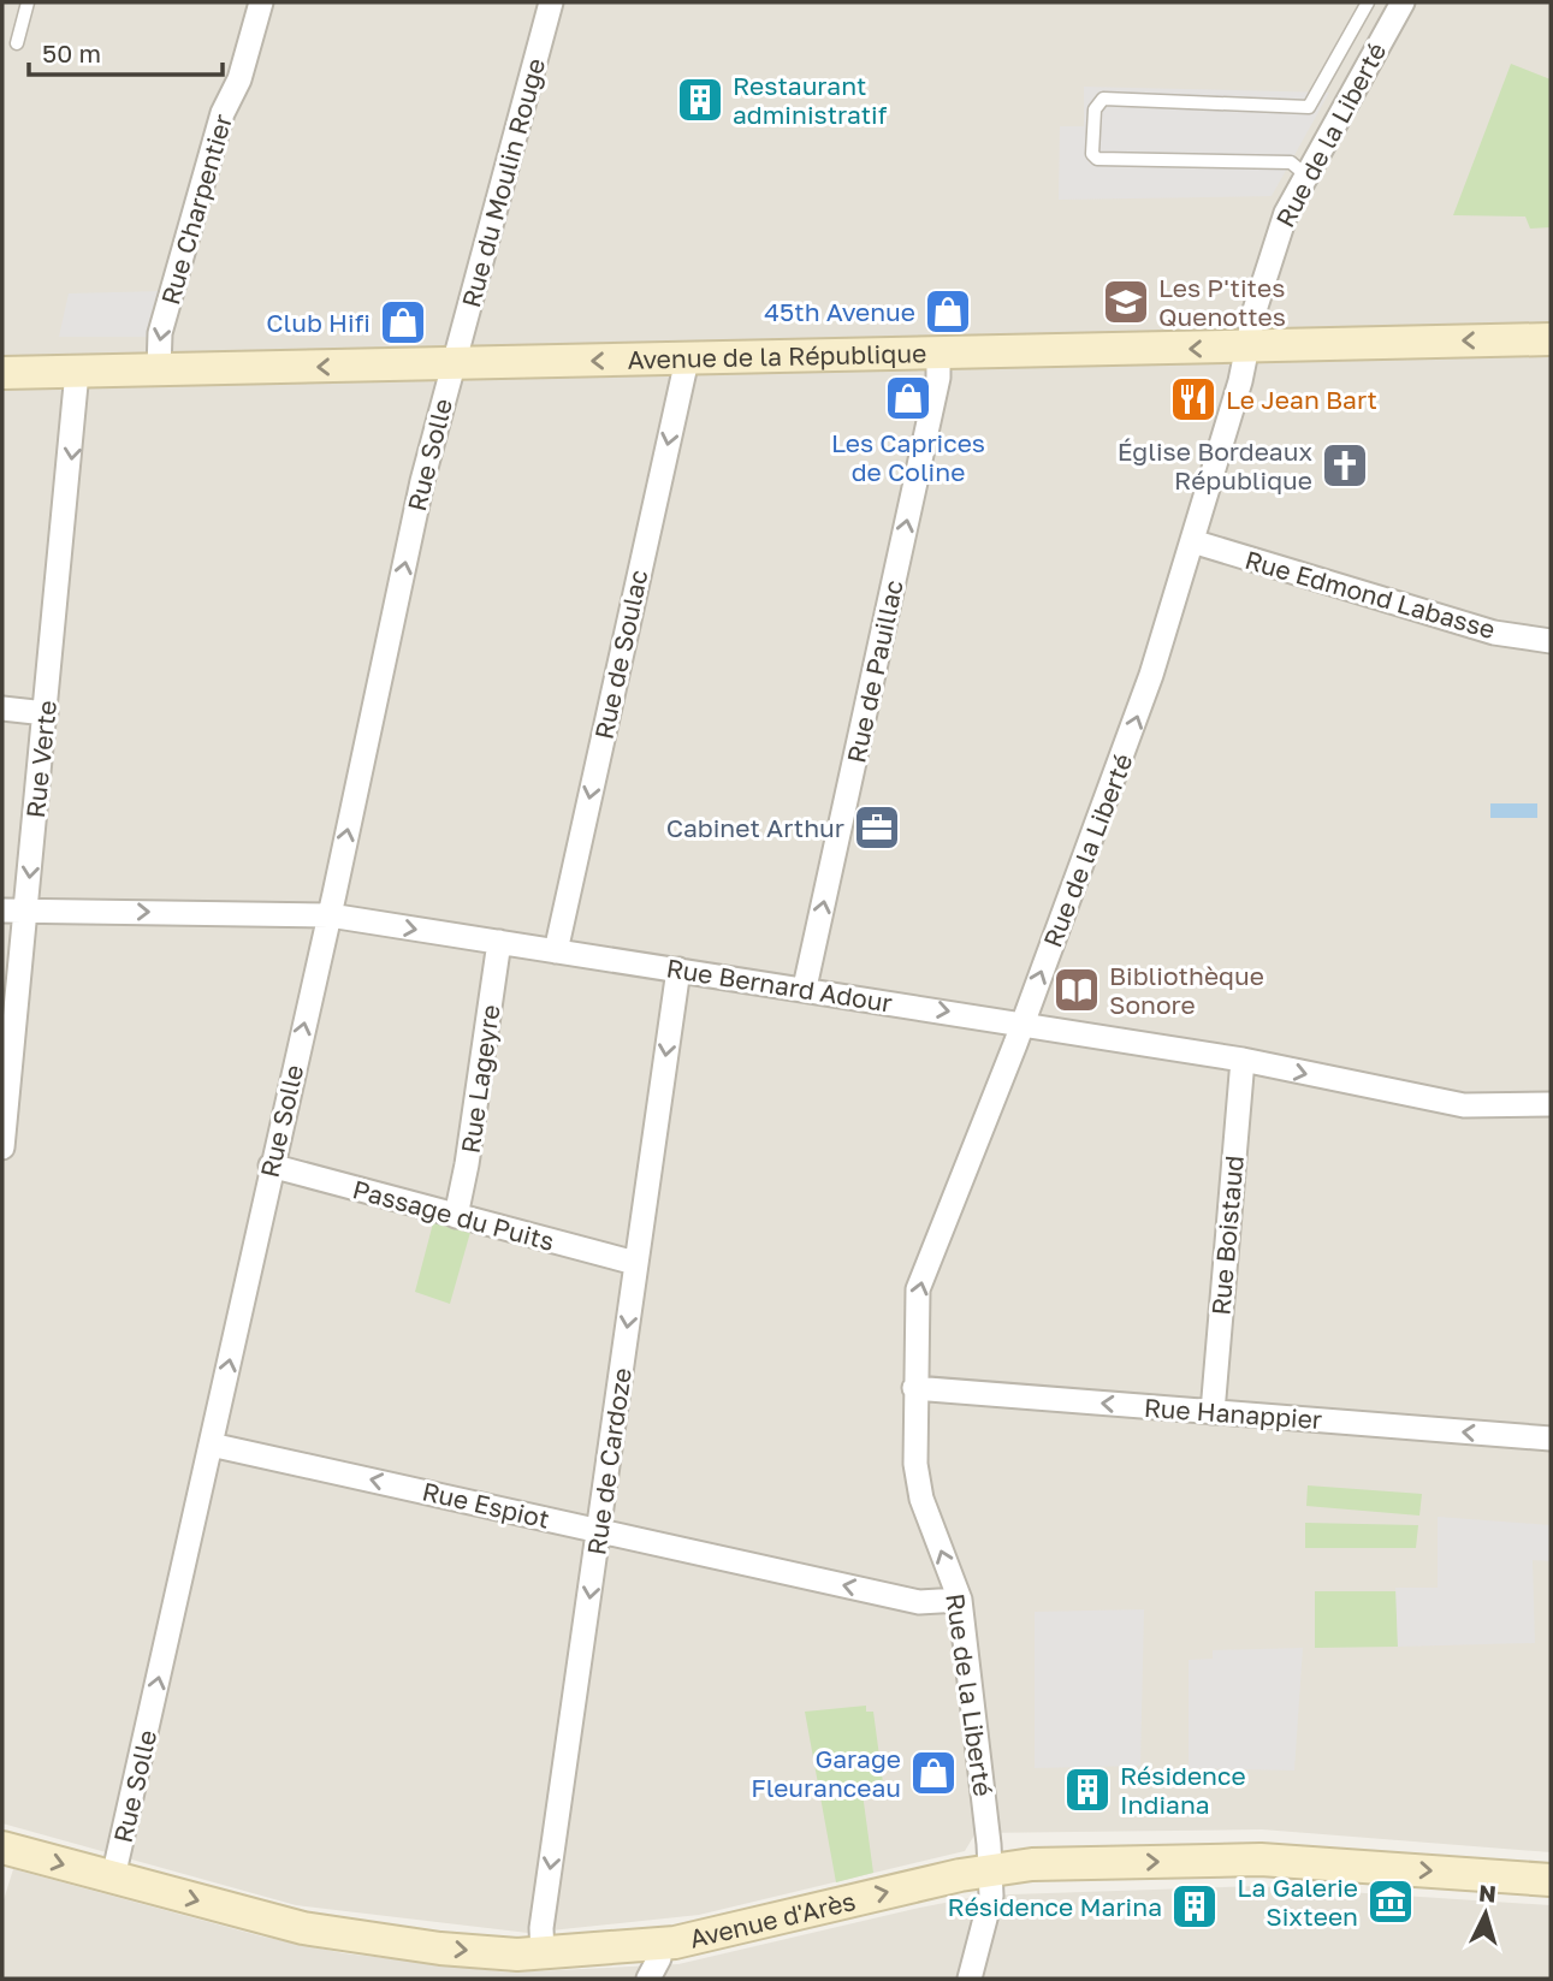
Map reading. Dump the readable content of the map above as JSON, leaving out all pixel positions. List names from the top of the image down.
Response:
{
  "streets": {
    "main road": ["Avenue de la République", "Avenue d'Arès"],
    "street": [
      "Rue de la Liberté",
      "Rue du Moulin Rouge",
      "Rue Charpentier",
      "Rue Solle",
      "Rue Edmond Labasse",
      "Rue de Soulac",
      "Rue de Pauillac",
      "Rue Verte",
      "Rue Bernard Adour",
      "Rue Lageyre",
      "Passage du Puits",
      "Rue Boistaud",
      "Rue Hanappier",
      "Rue de Cardoze",
      "Rue Espiot"
    ]
  },
  "crossings": [
    ["Rue de la Liberté", "Avenue de la République"],
    ["Rue de la Liberté", "Rue Edmond Labasse"],
    ["Rue de la Liberté", "Rue Bernard Adour"],
    ["Rue de la Liberté", "Rue Hanappier"],
    ["Rue de la Liberté", "Rue Espiot"],
    ["Rue de la Liberté", "Avenue d'Arès"],
    ["Rue du Moulin Rouge", "Avenue de la République"],
    ["Rue du Moulin Rouge", "Rue Solle"],
    ["Rue Charpentier", "Avenue de la République"],
    ["Avenue de la République", "Rue Solle"],
    ["Avenue de la République", "Rue de Soulac"],
    ["Avenue de la République", "Rue de Pauillac"],
    ["Avenue de la République", "Rue Verte"],
    ["Rue Solle", "Rue Bernard Adour"],
    ["Rue Solle", "Passage du Puits"],
    ["Rue Solle", "Rue Espiot"],
    ["Rue Solle", "Avenue d'Arès"],
    ["Rue de Soulac", "Rue Bernard Adour"],
    ["Rue de Pauillac", "Rue Bernard Adour"],
    ["Rue Verte", "Rue Bernard Adour"],
    ["Rue Bernard Adour", "Rue Lageyre"],
    ["Rue Bernard Adour", "Rue Boistaud"],
    ["Rue Bernard Adour", "Rue de Cardoze"],
    ["Rue Lageyre", "Passage du Puits"],
    ["Passage du Puits", "Rue de Cardoze"],
    ["Rue Boistaud", "Rue Hanappier"],
    ["Rue de Cardoze", "Rue Espiot"],
    ["Rue de Cardoze", "Avenue d'Arès"]
  ],
  "one_way": [
    "Rue de la Liberté",
    "Rue Charpentier",
    "Avenue de la République",
    "Rue Solle",
    "Rue de Soulac",
    "Rue de Pauillac",
    "Rue Verte",
    "Rue Bernard Adour",
    "Rue Hanappier",
    "Rue de Cardoze",
    "Rue Espiot",
    "Avenue d'Arès"
  ],
  "places": {
    "building": ["Restaurant administratif", "Résidence Indiana", "Résidence Marina"],
    "school or university": ["Les P'tites Quenottes"],
    "shop": [
      "45th Avenue",
      "Club Hifi",
      "Les Caprices de Coline",
      "Garage Fleuranceau"
    ],
    "restaurant": ["Le Jean Bart"],
    "church": ["Église Bordeaux République"],
    "office": ["Cabinet Arthur"],
    "library": ["Bibliothèque Sonore"],
    "museum": ["La Galerie Sixteen"]
  },
  "scale_bar": "50 m",
  "north": "top"
}
